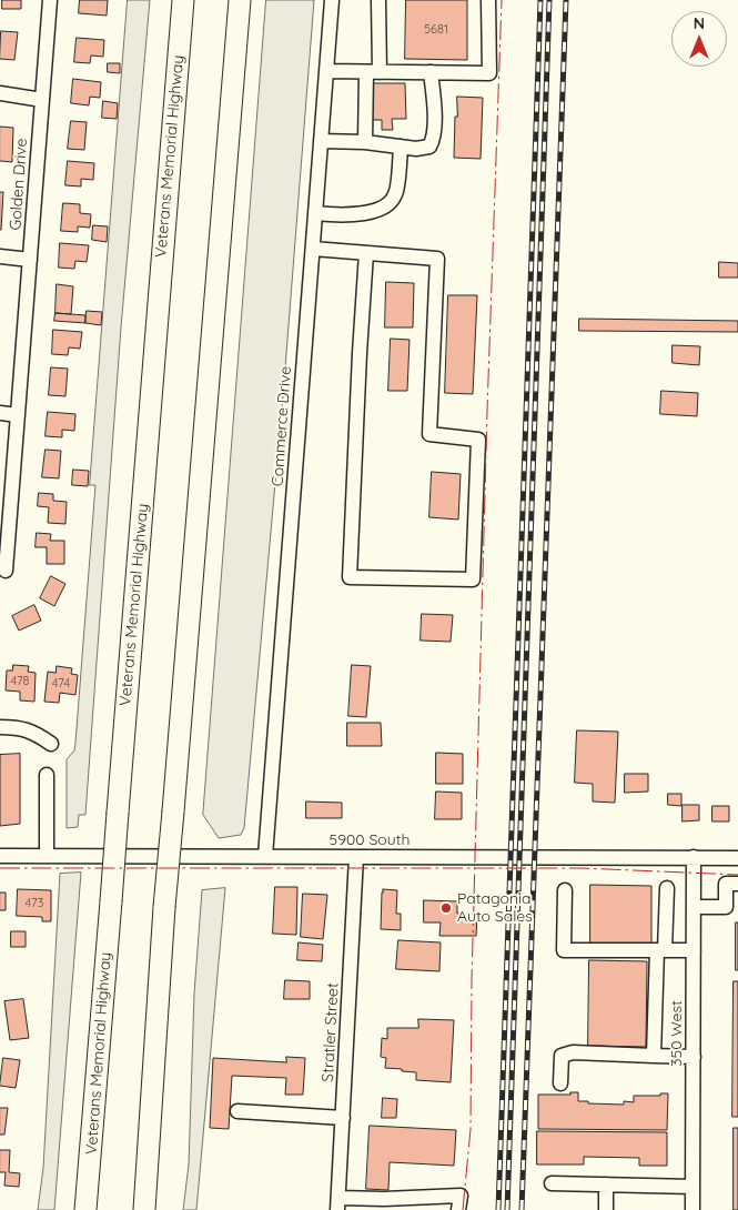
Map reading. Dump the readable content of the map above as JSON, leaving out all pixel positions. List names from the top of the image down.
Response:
{
  "streets": {
    "highway": ["Veterans Memorial Highway"],
    "street": [
      "Golden Drive",
      "Commerce Drive",
      "5900 South",
      "Stratler Street",
      "350 West"
    ]
  },
  "crossings": [
    ["Commerce Drive", "5900 South"],
    ["5900 South", "Stratler Street"],
    ["5900 South", "350 West"]
  ],
  "places": ["Patagonia Auto Sales"],
  "house_numbers": [
    "5681",
    "478",
    "474",
    "473"
  ],
  "north": "top"
}
